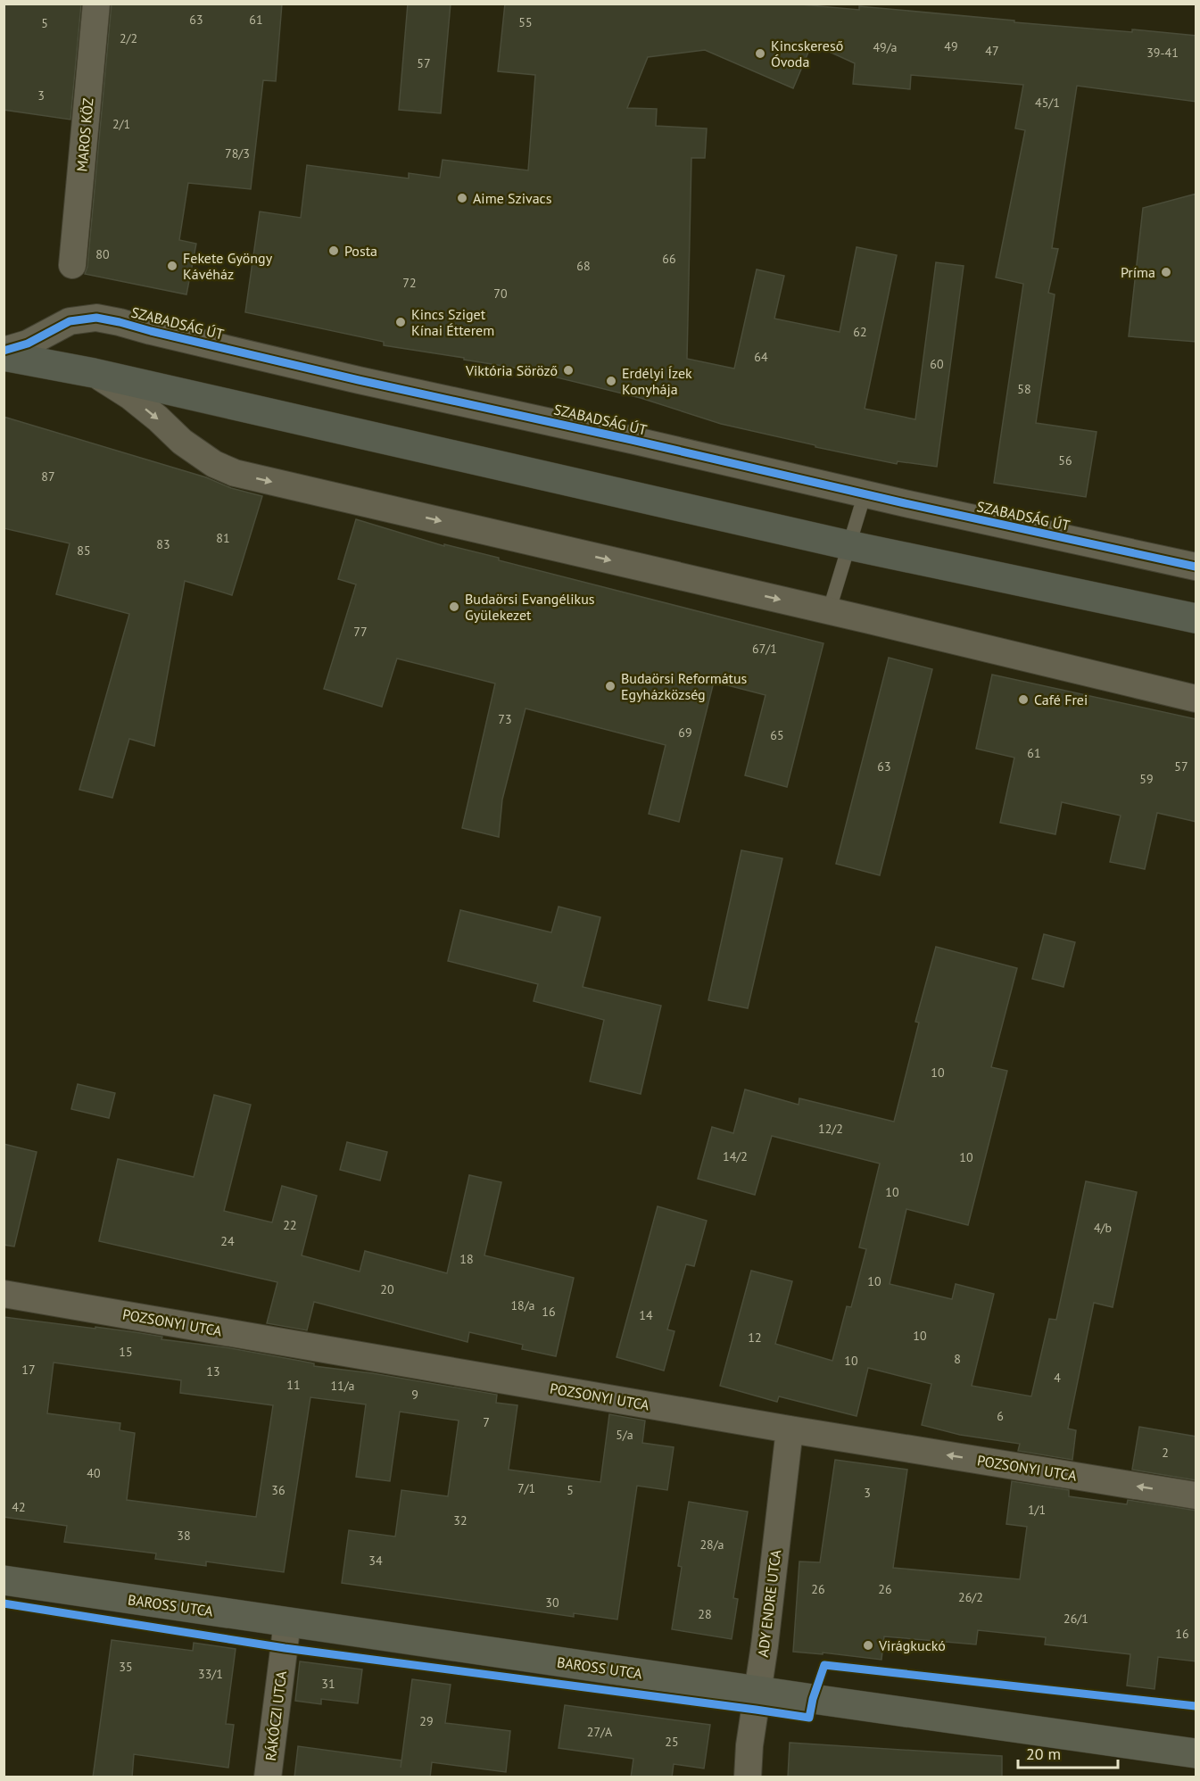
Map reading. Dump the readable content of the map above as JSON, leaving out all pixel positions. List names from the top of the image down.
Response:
{
  "streets": {
    "street": [
      "MAROS KÖZ",
      "SZABADSÁG ÚT",
      "POZSONYI UTCA",
      "ADY ENDRE UTCA",
      "BAROSS UTCA",
      "RÁKÓCZI UTCA"
    ]
  },
  "crossings": [
    ["POZSONYI UTCA", "ADY ENDRE UTCA"],
    ["ADY ENDRE UTCA", "BAROSS UTCA"],
    ["BAROSS UTCA", "RÁKÓCZI UTCA"]
  ],
  "places": [
    "Kincskereső Óvoda",
    "Aime Szivacs",
    "Posta",
    "Fekete Gyöngy Kávéház",
    "Príma",
    "Kincs Sziget Kínai Étterem",
    "Viktória Söröző",
    "Erdélyi Ízek Konyhája",
    "Budaörsi Evangélikus Gyülekezet",
    "Budaörsi Református Egyházközség",
    "Café Frei",
    "Virágkuckó"
  ],
  "house_numbers": [
    "63",
    "61",
    "55",
    "5",
    "2/2",
    "49",
    "49/a",
    "47",
    "39-41",
    "57",
    "3",
    "45/1",
    "2/1",
    "78/3",
    "80",
    "66",
    "68",
    "72",
    "70",
    "62",
    "64",
    "60",
    "58",
    "56",
    "87",
    "81",
    "83",
    "85",
    "77",
    "67/1",
    "73",
    "69",
    "65",
    "61",
    "63",
    "57",
    "59",
    "10",
    "12/2",
    "14/2",
    "10",
    "10",
    "22",
    "4/b",
    "24",
    "18",
    "10",
    "20",
    "18/a",
    "16",
    "14",
    "10",
    "12",
    "15",
    "8",
    "10",
    "17",
    "13",
    "4",
    "11",
    "11/a",
    "9",
    "6",
    "7",
    "5/a",
    "2",
    "40",
    "7/1",
    "36",
    "5",
    "3",
    "42",
    "1/1",
    "32",
    "38",
    "28/a",
    "34",
    "26",
    "26",
    "26/2",
    "30",
    "28",
    "26/1",
    "16",
    "35",
    "33/1",
    "31",
    "29",
    "27/A",
    "25"
  ],
  "scale_bar": "20 m"
}
